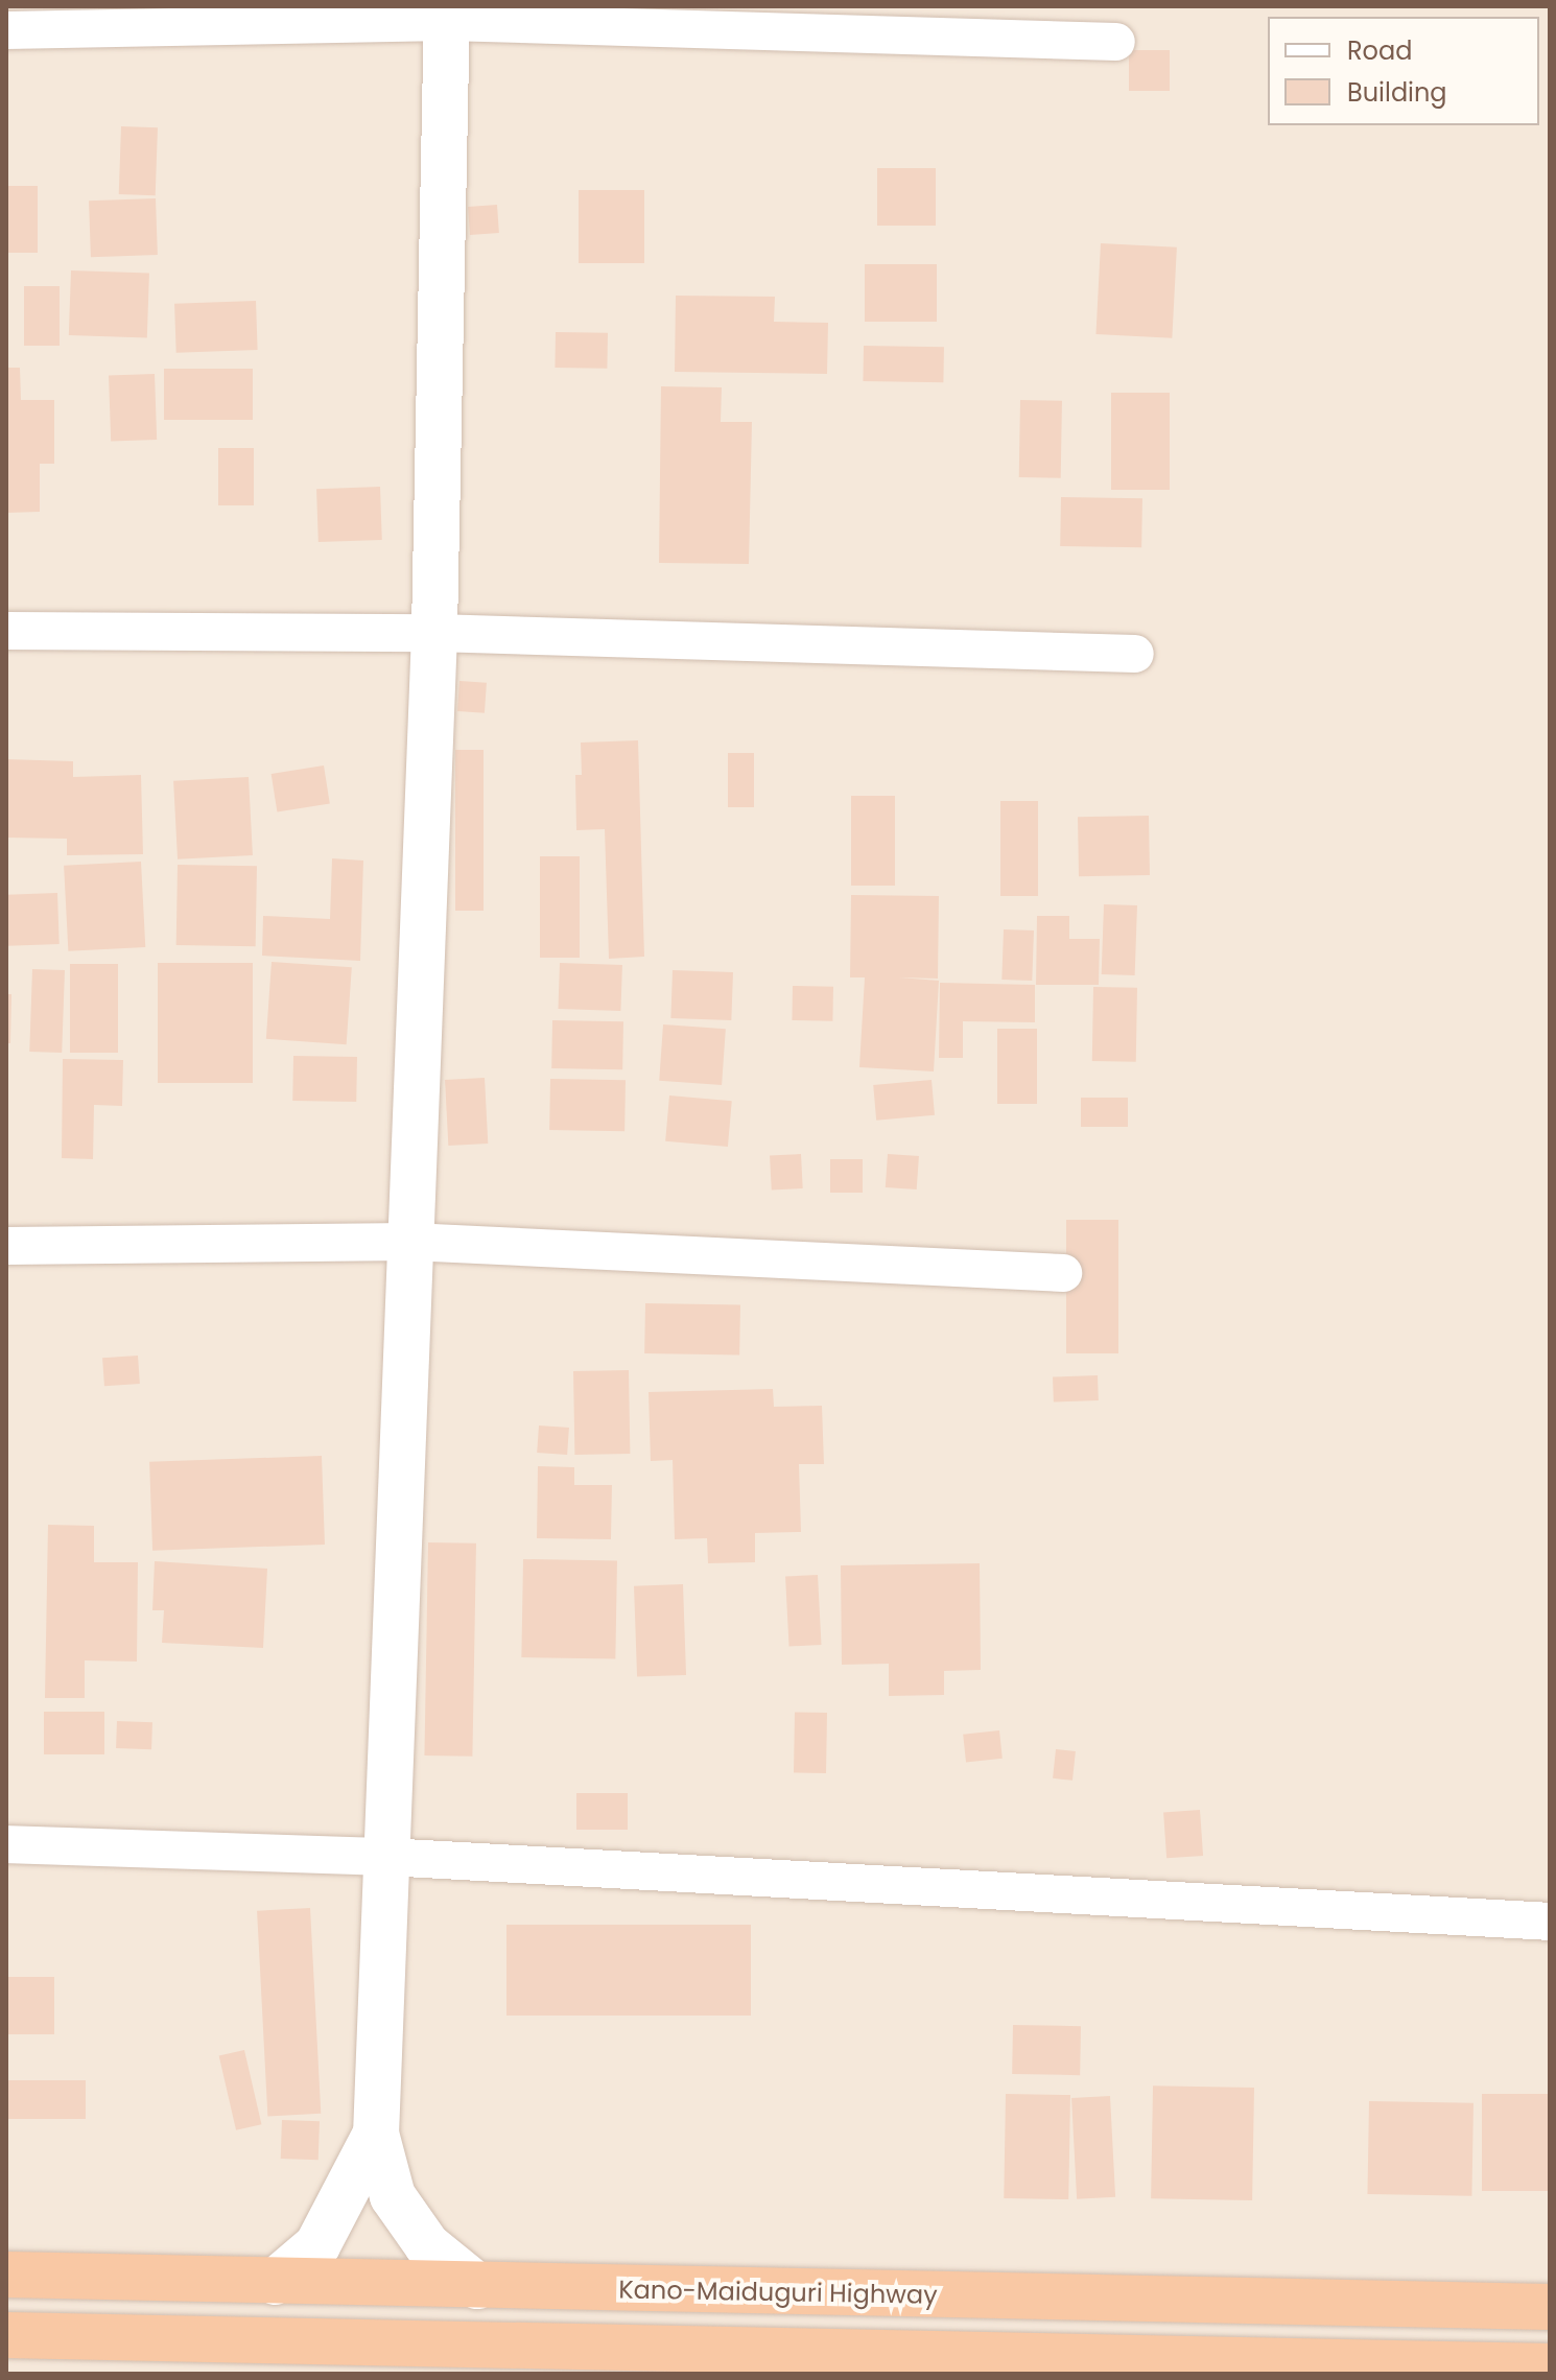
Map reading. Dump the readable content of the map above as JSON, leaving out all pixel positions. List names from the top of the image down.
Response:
{
  "streets": {
    "highway": ["Kano-Maiduguri Highway"]
  },
  "legend": ["Road", "Building"]
}
